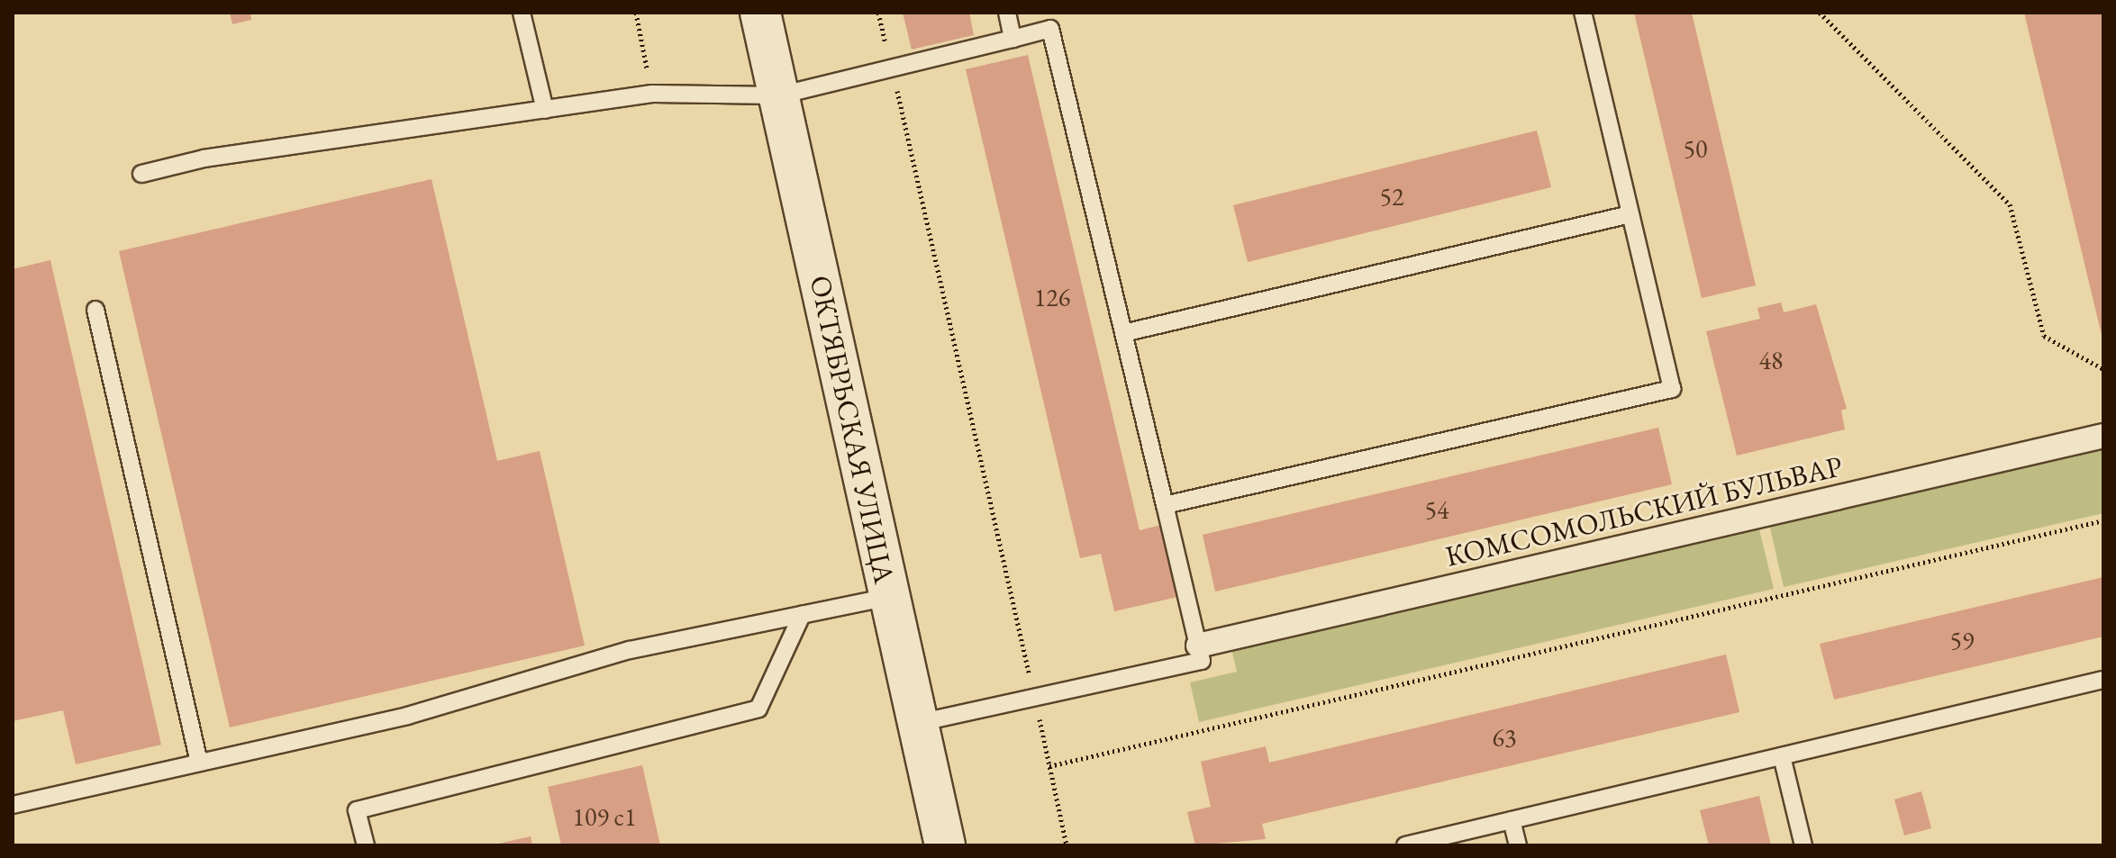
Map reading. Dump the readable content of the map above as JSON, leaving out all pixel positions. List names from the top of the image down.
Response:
{
  "streets": {
    "street": ["ОКТЯБРЬСКАЯ УЛИЦА", "КОМСОМОЛЬСКИЙ БУЛЬВАР"]
  },
  "house_numbers": [
    "50",
    "52",
    "126",
    "48",
    "54",
    "59",
    "63",
    "109 с1"
  ]
}
